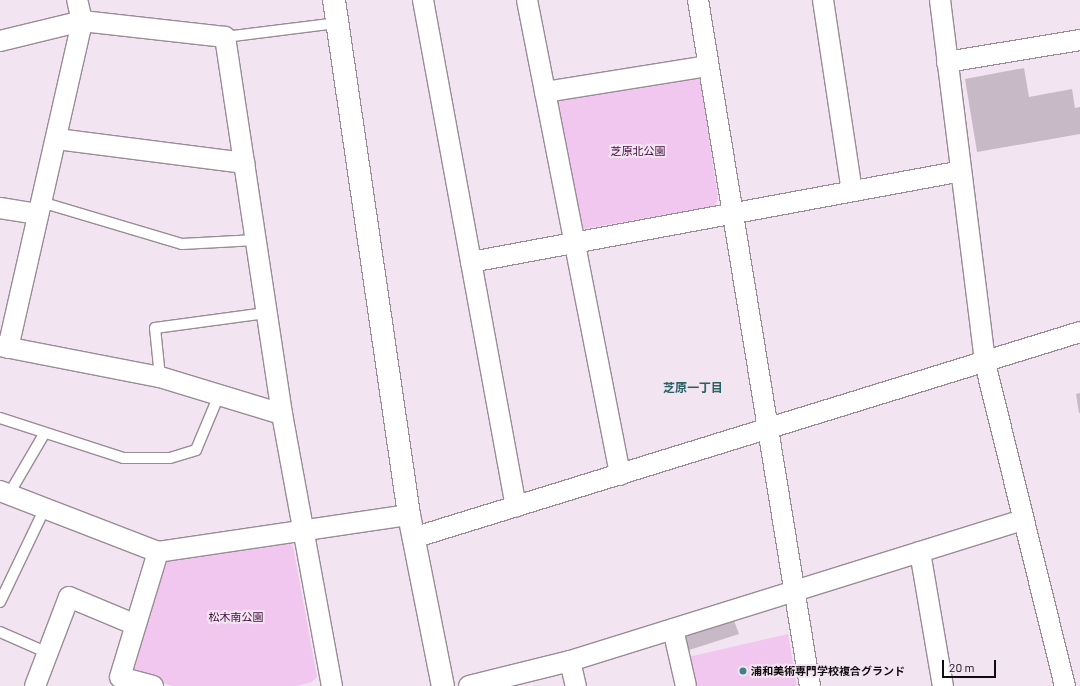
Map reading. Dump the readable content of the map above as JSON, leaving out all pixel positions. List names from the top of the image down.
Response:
{
  "districts": ["芝原一丁目"],
  "parks": ["芝原北公園", "松木南公園"],
  "places": ["浦和美術専門学校複合グランド"],
  "scale_bar": "20 m"
}
